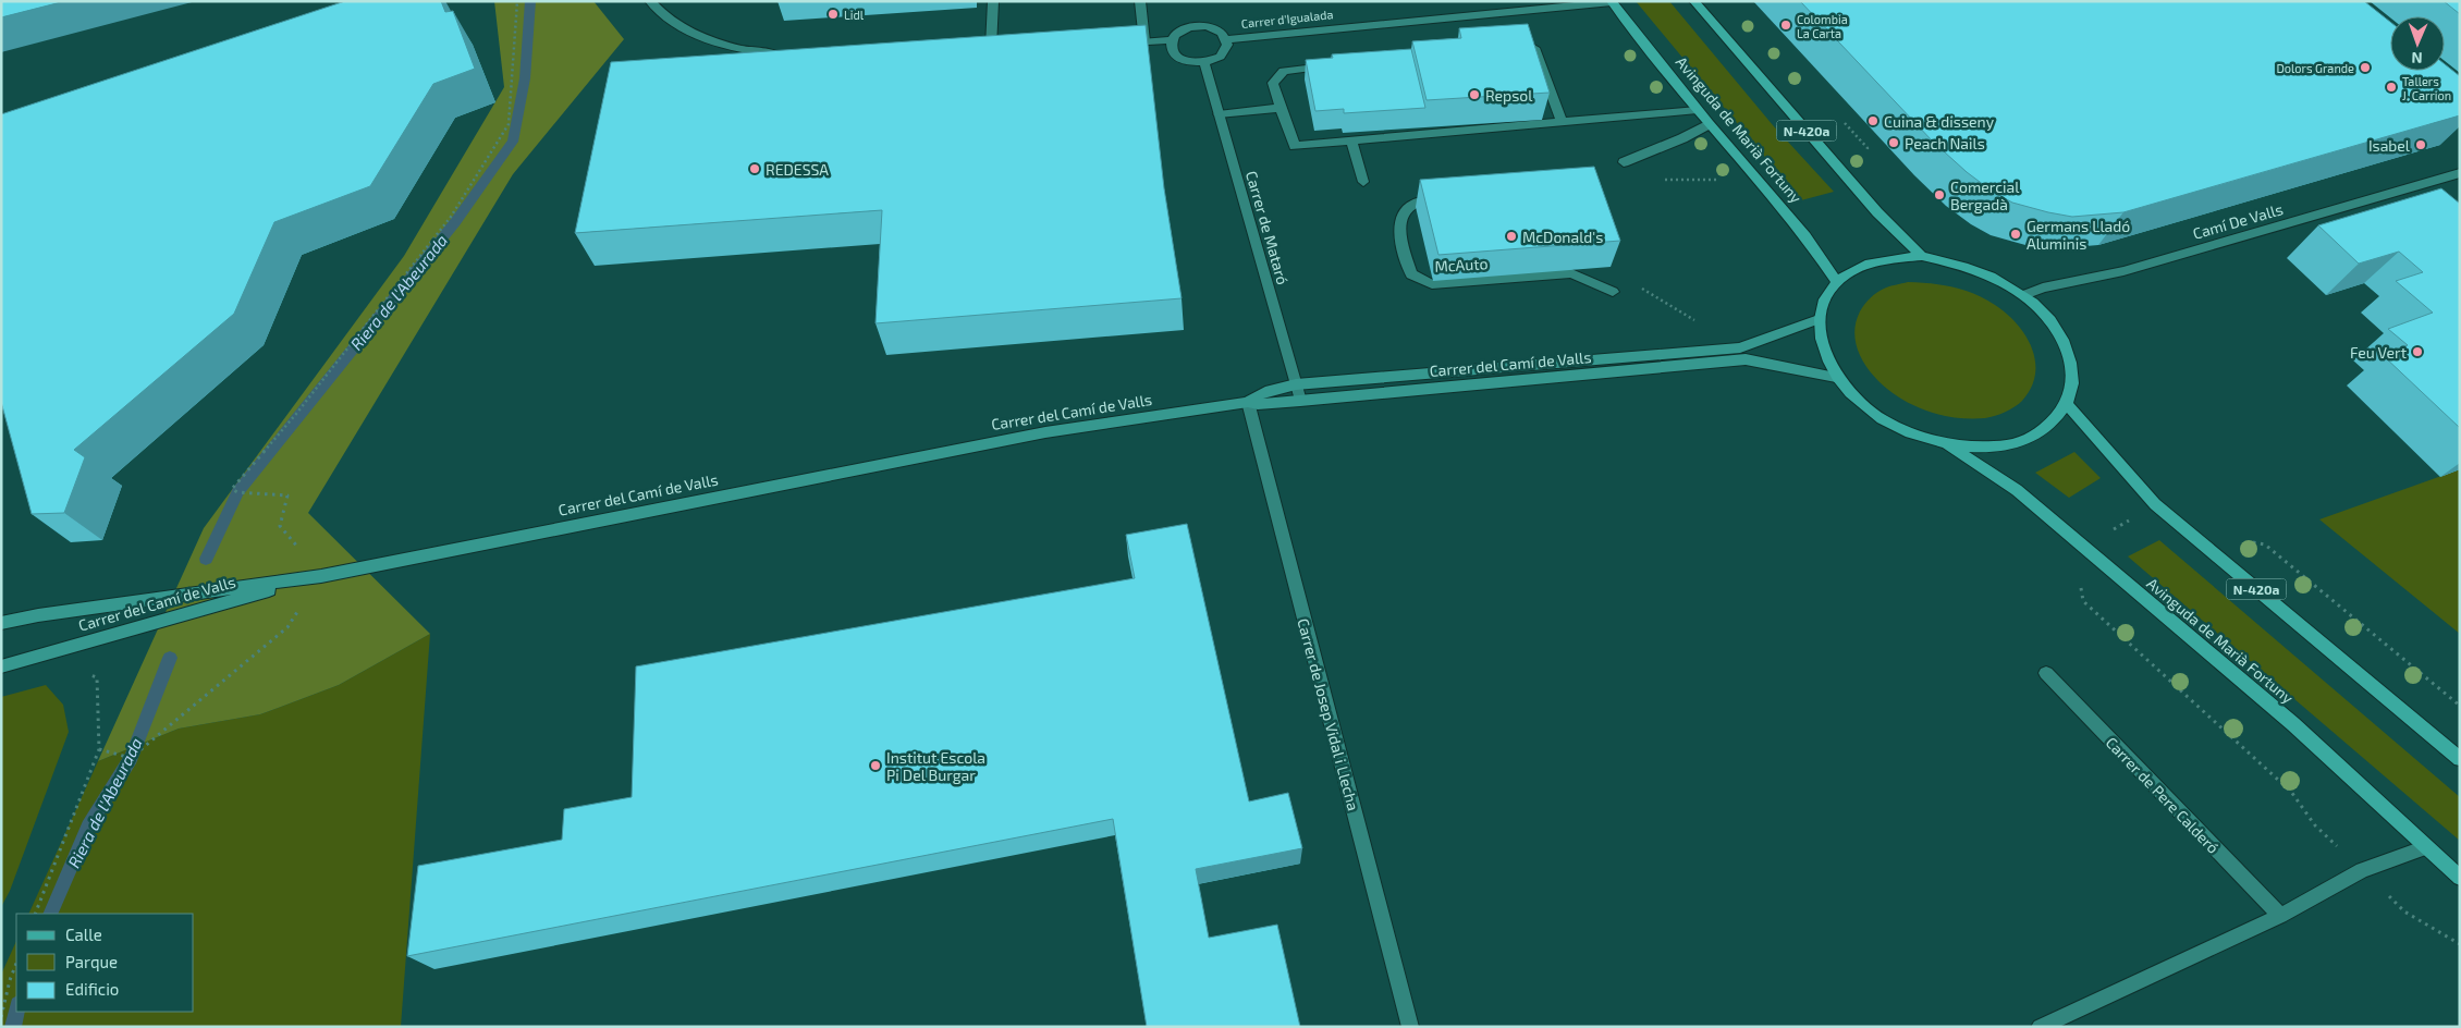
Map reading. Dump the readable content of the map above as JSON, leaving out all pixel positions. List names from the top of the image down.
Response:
{
  "streets": {
    "main road": ["Avinguda de Marià Fortuny", "N-420a", "Carrer del Camí de Valls"],
    "street": [
      "Carrer d'Igualada",
      "Camí De Valls",
      "Carrer de Mataró",
      "McAuto",
      "Carrer de Josep Vidal i Llecha",
      "Carrer de Pere Calderó"
    ]
  },
  "crossings": [
    ["Carrer d'Igualada", "Avinguda de Marià Fortuny"],
    ["Carrer d'Igualada", "Carrer de Mataró"],
    ["Carrer de Mataró", "Carrer del Camí de Valls"],
    ["Carrer del Camí de Valls", "Carrer de Josep Vidal i Llecha"]
  ],
  "water": ["Riera de l'Abeurada"],
  "places": [
    "Lidl",
    "Colombia La Carta",
    "Dolors Grande",
    "Tallers J. Carrion",
    "Repsol",
    "Cuina & disseny",
    "Peach Nails",
    "Isabel",
    "REDESSA",
    "Comercial Bergadà",
    "Germans Lladó Aluminis",
    "McDonald's",
    "Feu Vert",
    "Institut Escola Pi Del Burgar"
  ],
  "legend": ["Calle", "Parque", "Edificio"],
  "north": "bottom"
}
